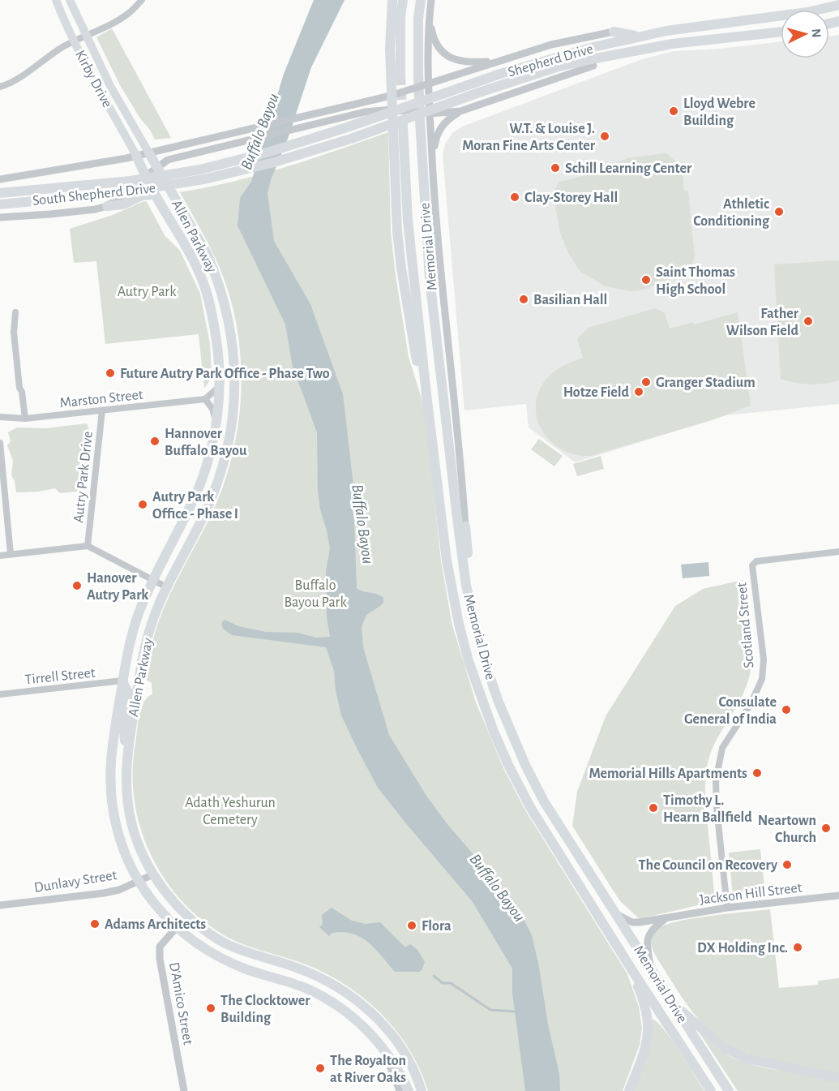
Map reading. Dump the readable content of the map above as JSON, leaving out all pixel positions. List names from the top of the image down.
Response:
{
  "streets": {
    "main road": [
      "Shepherd Drive",
      "Kirby Drive",
      "South Shepherd Drive",
      "Allen Parkway",
      "Memorial Drive"
    ],
    "street": [
      "Marston Street",
      "Autry Park Drive",
      "Scotland Street",
      "Tirrell Street",
      "Dunlavy Street",
      "Jackson Hill Street",
      "D'Amico Street"
    ]
  },
  "crossings": [
    ["Shepherd Drive", "South Shepherd Drive"],
    ["Kirby Drive", "Allen Parkway"],
    ["Allen Parkway", "Tirrell Street"],
    ["Allen Parkway", "Dunlavy Street"],
    ["Allen Parkway", "D'Amico Street"],
    ["Memorial Drive", "Jackson Hill Street"],
    ["Marston Street", "Autry Park Drive"],
    ["Scotland Street", "Jackson Hill Street"]
  ],
  "water": ["Buffalo Bayou"],
  "parks": ["Autry Park", "Buffalo Bayou Park", "Adath Yeshurun Cemetery"],
  "places": [
    "Lloyd Webre Building",
    "W.T. & Louise J. Moran Fine Arts Center",
    "Schill Learning Center",
    "Clay-Storey Hall",
    "Athletic Conditioning",
    "Saint Thomas High School",
    "Basilian Hall",
    "Father Wilson Field",
    "Future Autry Park Office - Phase Two",
    "Granger Stadium",
    "Hotze Field",
    "Hannover Buffalo Bayou",
    "Autry Park Office - Phase I",
    "Hanover Autry Park",
    "Consulate General of India",
    "Memorial Hills Apartments",
    "Timothy L. Hearn Ballfield",
    "Neartown Church",
    "The Council on Recovery",
    "Adams Architects",
    "Flora",
    "DX Holding Inc.",
    "The Clocktower Building",
    "The Royalton at River Oaks"
  ],
  "north": "right"
}
